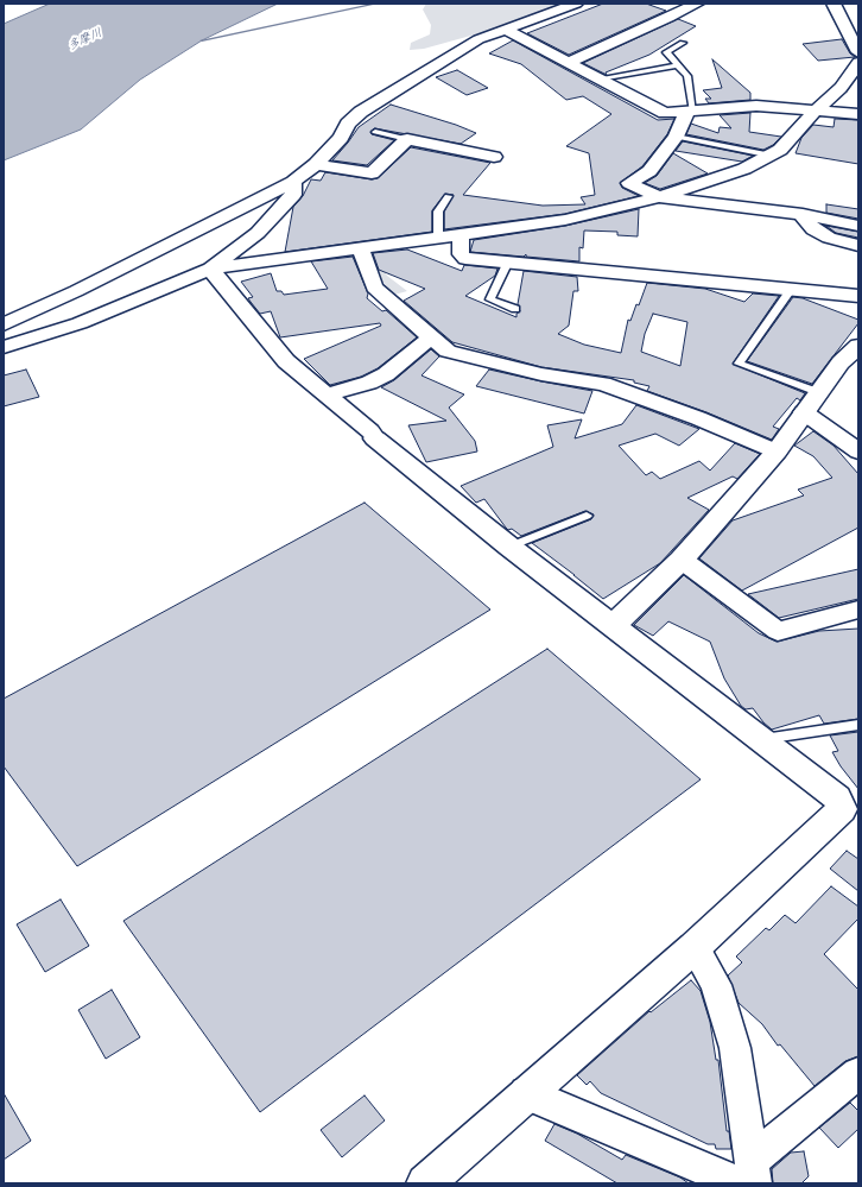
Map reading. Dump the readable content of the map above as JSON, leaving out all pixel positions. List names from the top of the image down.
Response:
{
  "water": ["多摩川"]
}
